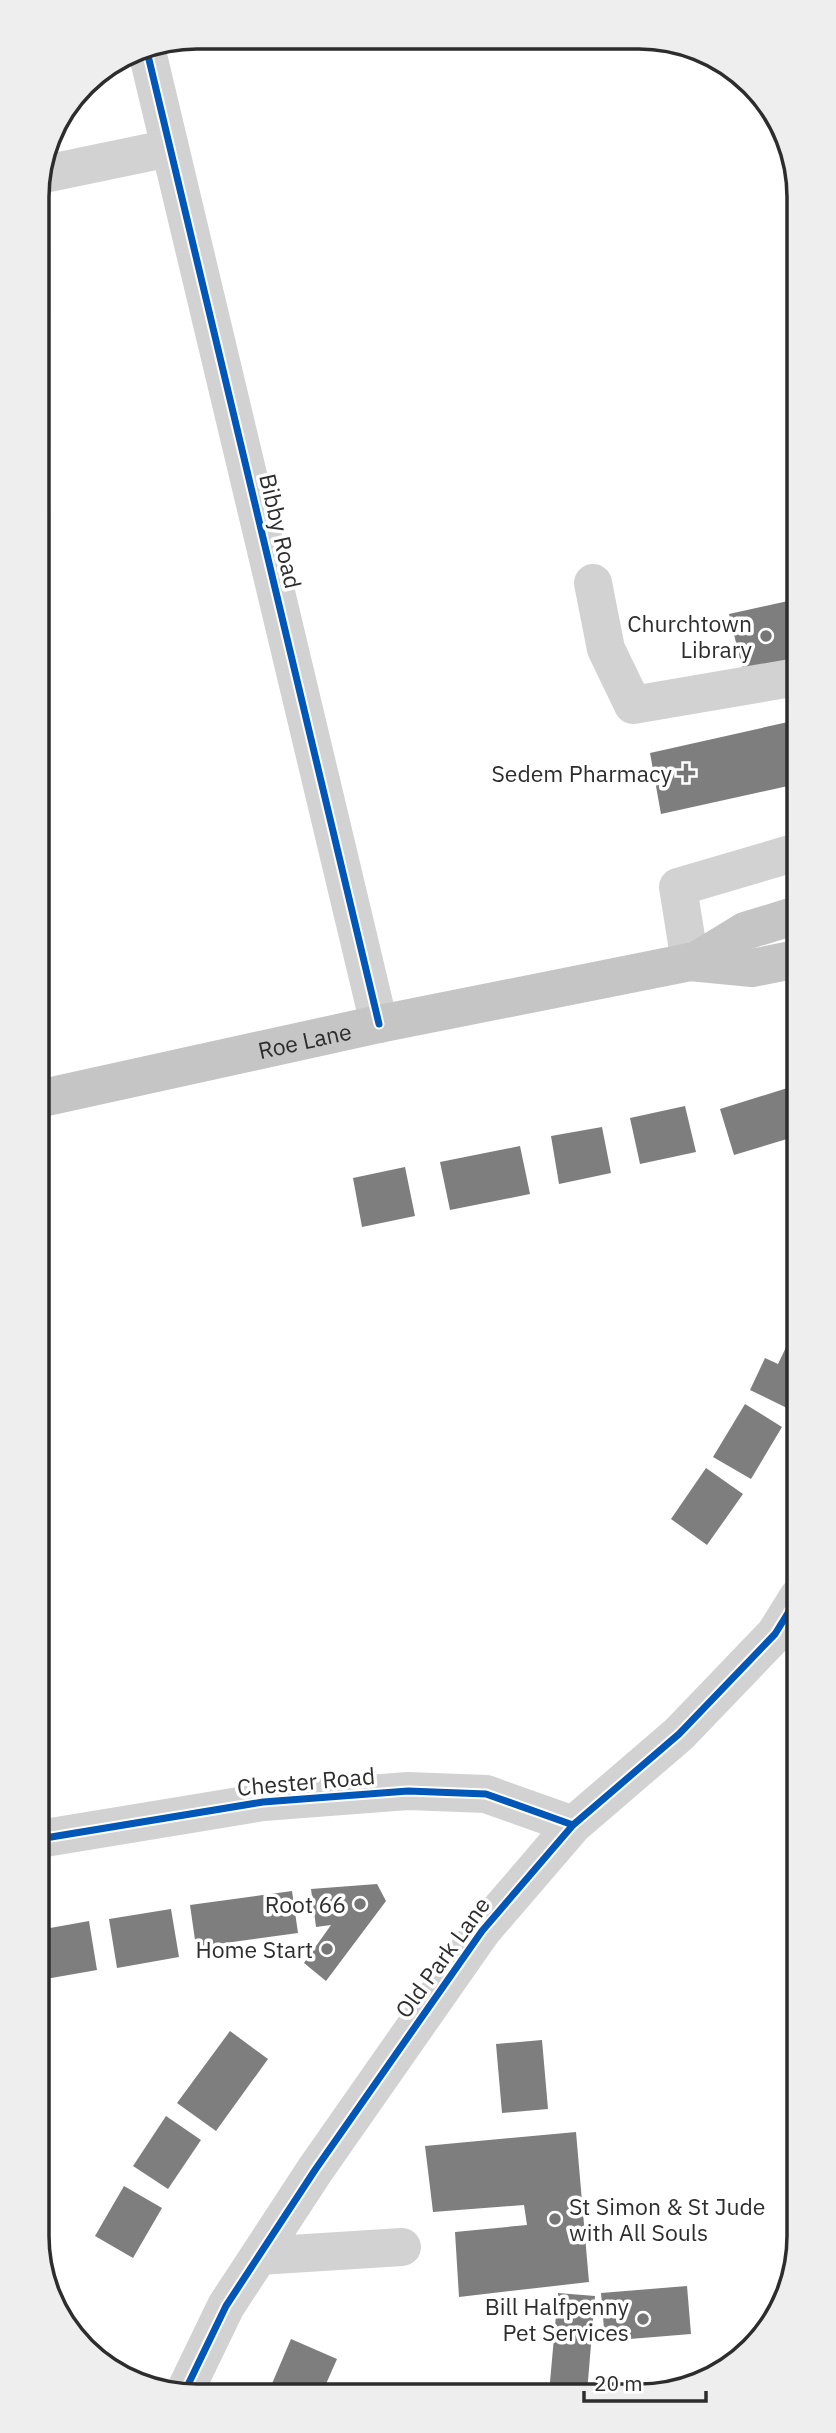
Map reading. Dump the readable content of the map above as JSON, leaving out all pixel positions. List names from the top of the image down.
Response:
{
  "streets": {
    "main road": ["Roe Lane"],
    "street": ["Bibby Road", "Chester Road", "Old Park Lane"]
  },
  "crossings": [
    ["Bibby Road", "Roe Lane"],
    ["Chester Road", "Old Park Lane"]
  ],
  "places": {
    "other": [
      "Churchtown Library",
      "Root 66",
      "Home Start",
      "St Simon & St Jude with All Souls",
      "Bill Halfpenny Pet Services"
    ],
    "health": ["Sedem Pharmacy"]
  },
  "scale_bar": "20 m"
}
